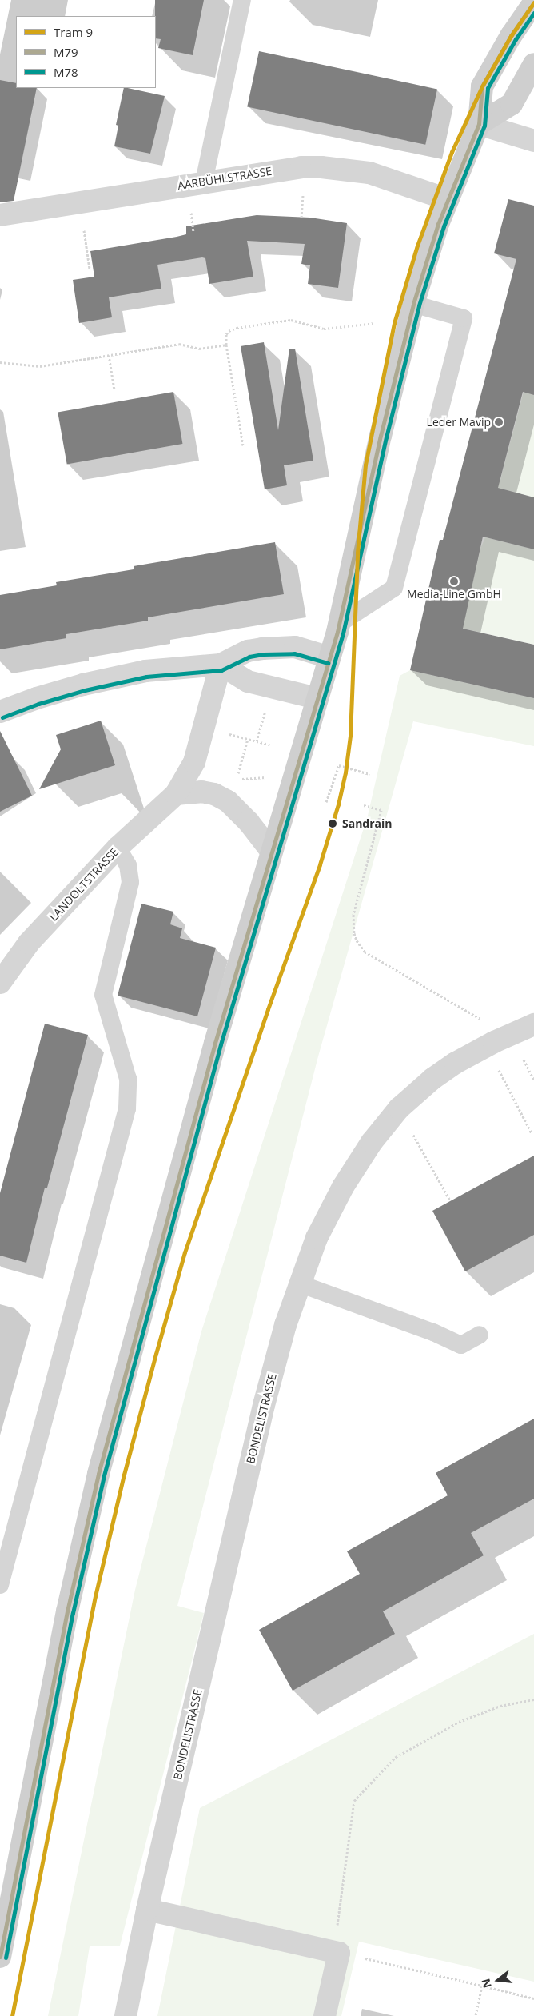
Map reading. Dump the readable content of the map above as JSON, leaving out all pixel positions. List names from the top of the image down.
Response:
{
  "streets": {
    "street": ["AARBÜHLSTRASSE", "LANDOLTSTRASSE", "BONDELISTRASSE"]
  },
  "places": ["Leder Mavip", "Media-Line GmbH", "Sandrain"],
  "lines": ["tram line 9", "transit line M79", "transit line M78"],
  "legend": ["Tram 9", "M79", "M78"],
  "north": "left"
}
